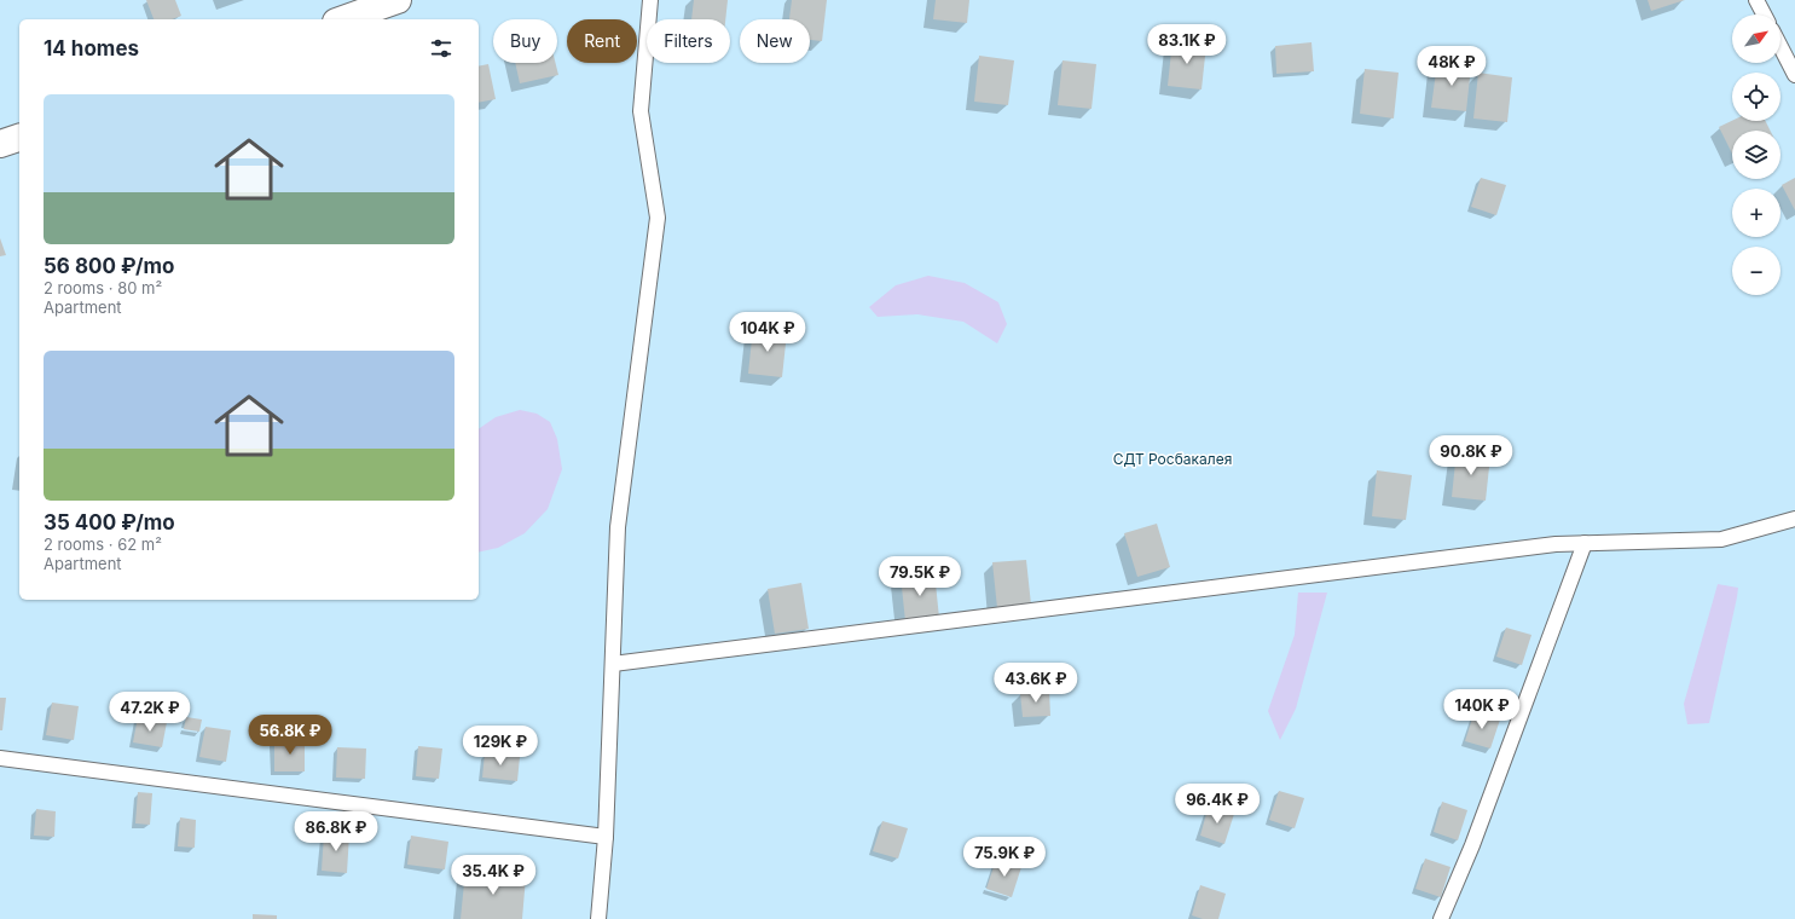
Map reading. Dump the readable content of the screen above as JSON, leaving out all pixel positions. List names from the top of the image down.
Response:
{
  "parks": ["СДТ Росбакалея"],
  "north": "top right",
  "page": {
    "map_buttons": ["+", "−"],
    "chip": [
      "Buy",
      "Rent",
      "Filters",
      "New"
    ],
    "heading": "14 homes",
    "price": [
      "83.1K ₽",
      "48K ₽",
      "104K ₽",
      "90.8K ₽",
      "79.5K ₽",
      "43.6K ₽",
      "140K ₽",
      "47.2K ₽",
      "56.8K ₽",
      "129K ₽",
      "96.4K ₽",
      "86.8K ₽",
      "75.9K ₽",
      "35.4K ₽"
    ],
    "list": [
      {
        "name": "56 800 ₽/mo",
        "note": "2 rooms · 80 m² · Apartment"
      },
      {
        "name": "35 400 ₽/mo",
        "note": "2 rooms · 62 m² · Apartment"
      }
    ]
  }
}
